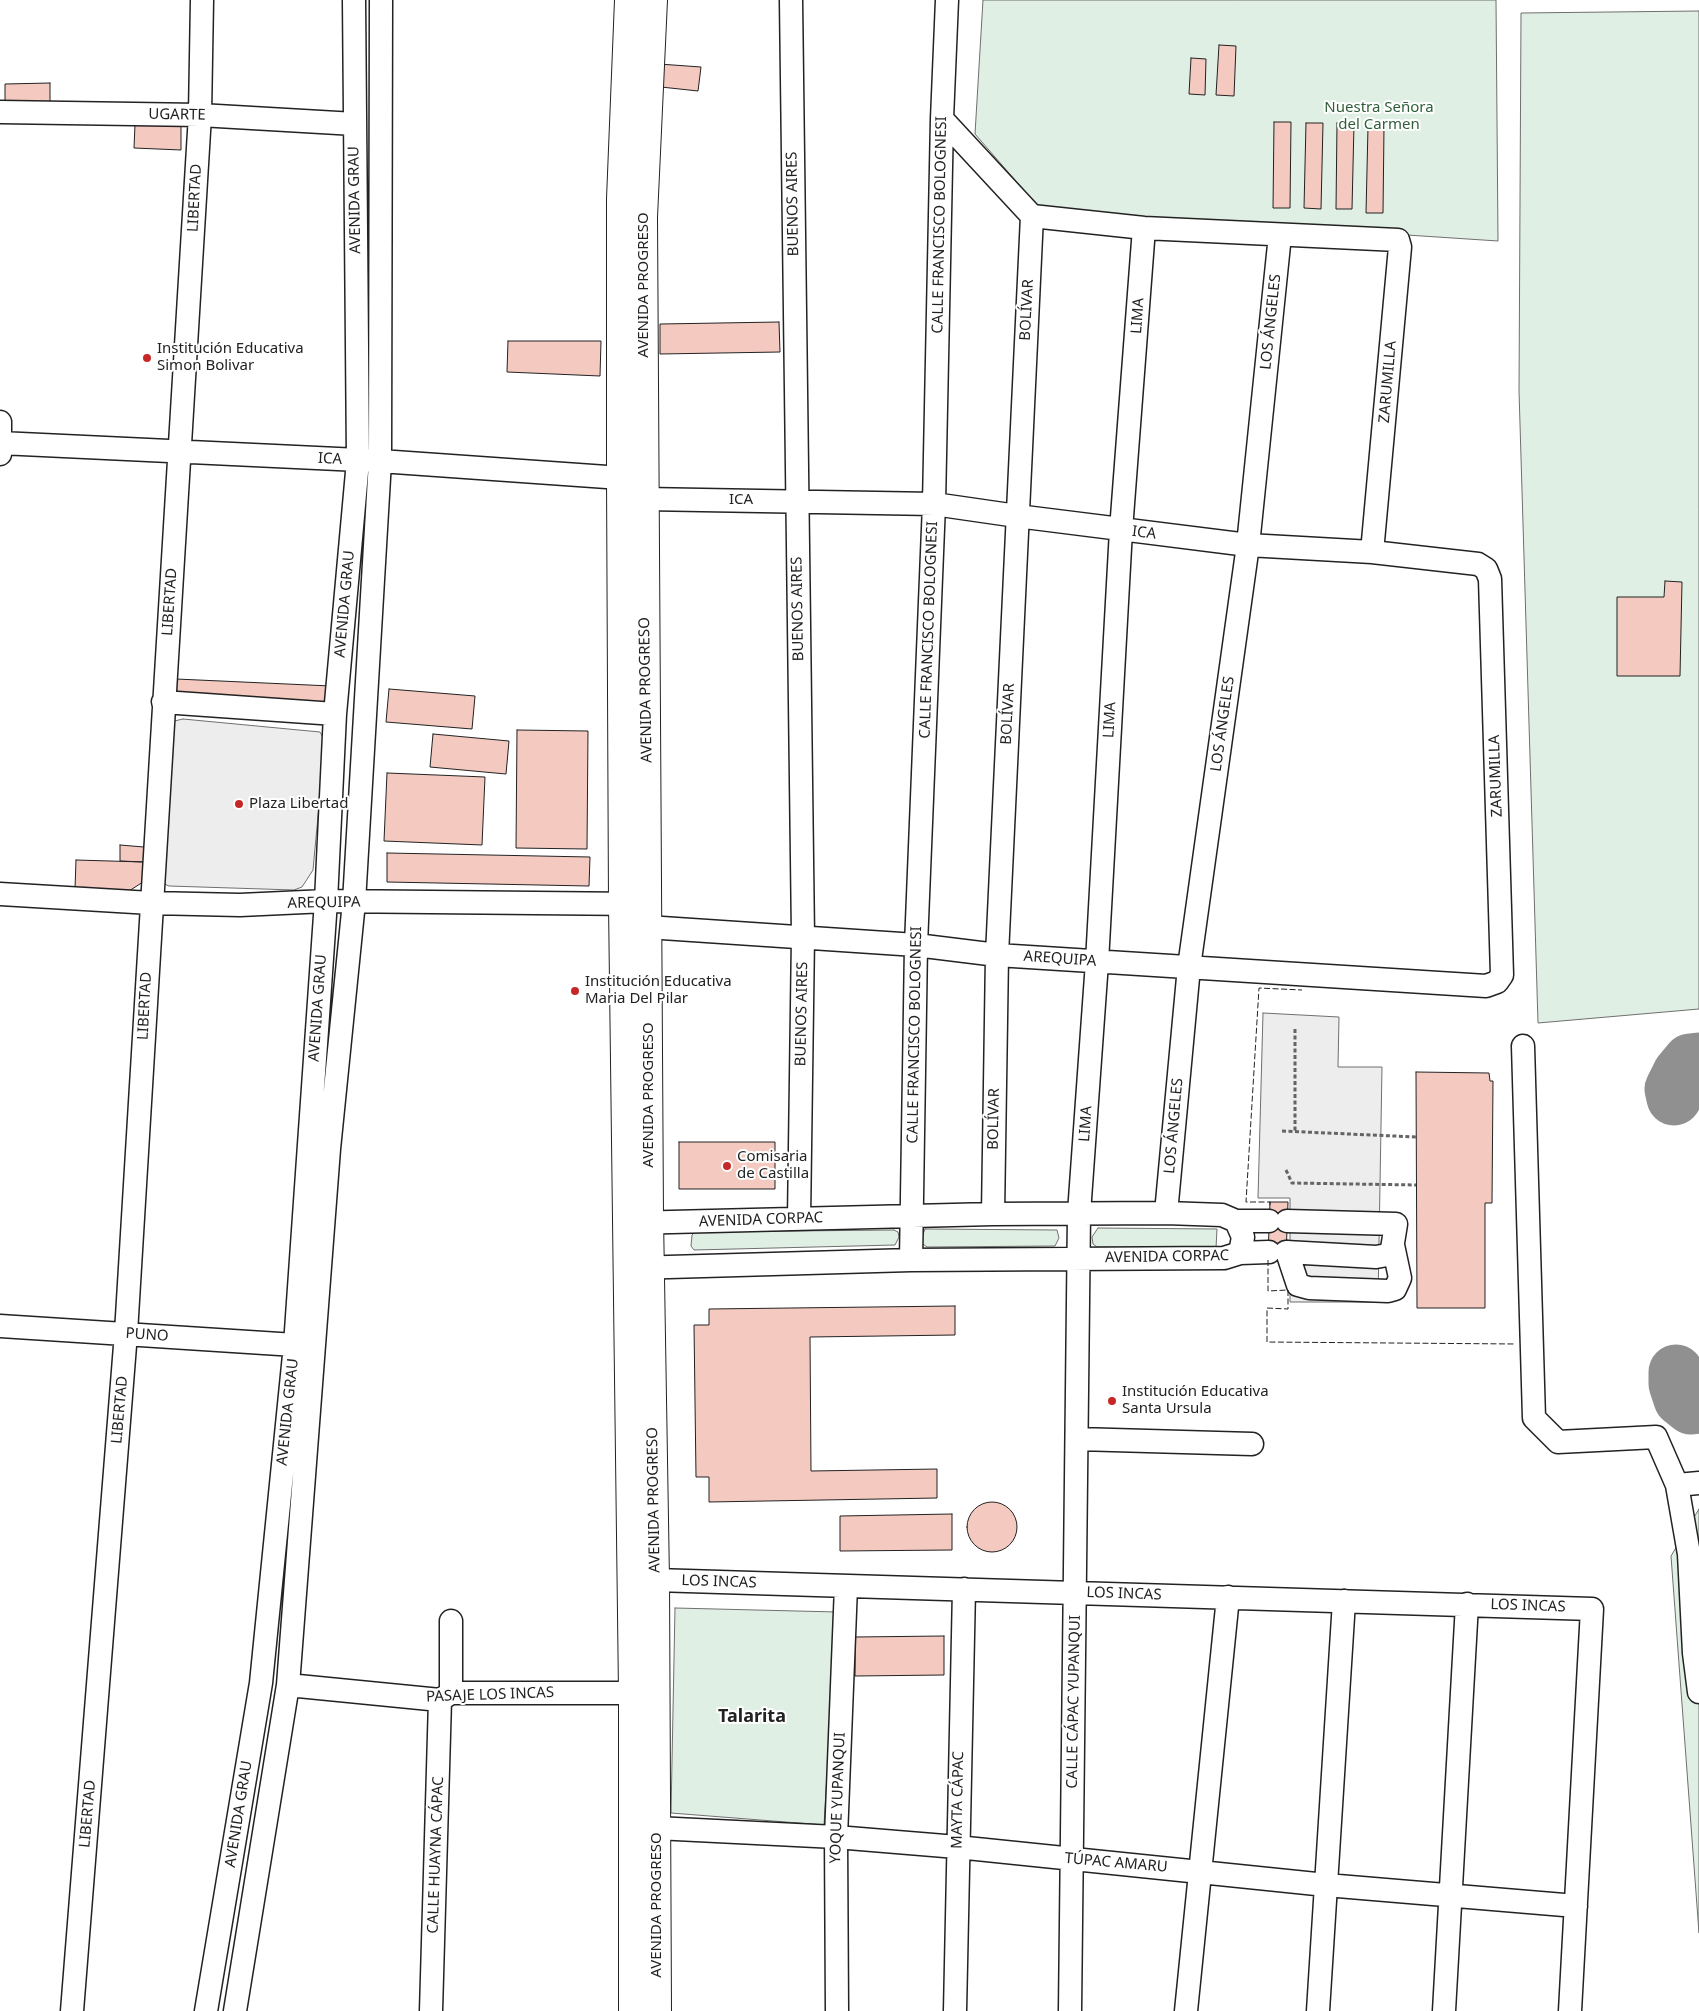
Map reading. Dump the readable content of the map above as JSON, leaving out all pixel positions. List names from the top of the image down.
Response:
{
  "streets": {
    "main road": ["AVENIDA PROGRESO"],
    "street": [
      "UGARTE",
      "LIBERTAD",
      "AVENIDA GRAU",
      "BUENOS AIRES",
      "CALLE FRANCISCO BOLOGNESI",
      "BOLÍVAR",
      "LIMA",
      "LOS ÁNGELES",
      "ZARUMILLA",
      "ICA",
      "AREQUIPA",
      "AVENIDA CORPAC",
      "PUNO",
      "LOS INCAS",
      "PASAJE LOS INCAS",
      "CALLE CÁPAC YUPANQUI",
      "YOQUE YUPANQUI",
      "MAYTA CÁPAC",
      "CALLE HUAYNA CÁPAC",
      "TÚPAC AMARU"
    ]
  },
  "crossings": [
    ["UGARTE", "LIBERTAD"],
    ["UGARTE", "AVENIDA GRAU"],
    ["LIBERTAD", "ICA"],
    ["LIBERTAD", "AREQUIPA"],
    ["LIBERTAD", "PUNO"],
    ["AVENIDA GRAU", "ICA"],
    ["AVENIDA GRAU", "AREQUIPA"],
    ["AVENIDA GRAU", "PUNO"],
    ["AVENIDA GRAU", "PASAJE LOS INCAS"],
    ["BUENOS AIRES", "ICA"],
    ["BUENOS AIRES", "AREQUIPA"],
    ["BUENOS AIRES", "AVENIDA CORPAC"],
    ["CALLE FRANCISCO BOLOGNESI", "ICA"],
    ["CALLE FRANCISCO BOLOGNESI", "AREQUIPA"],
    ["CALLE FRANCISCO BOLOGNESI", "AVENIDA CORPAC"],
    ["AVENIDA PROGRESO", "ICA"],
    ["AVENIDA PROGRESO", "AREQUIPA"],
    ["AVENIDA PROGRESO", "AVENIDA CORPAC"],
    ["AVENIDA PROGRESO", "LOS INCAS"],
    ["AVENIDA PROGRESO", "PASAJE LOS INCAS"],
    ["AVENIDA PROGRESO", "TÚPAC AMARU"],
    ["BOLÍVAR", "ICA"],
    ["BOLÍVAR", "AREQUIPA"],
    ["BOLÍVAR", "AVENIDA CORPAC"],
    ["LIMA", "ICA"],
    ["LIMA", "AREQUIPA"],
    ["LIMA", "AVENIDA CORPAC"],
    ["LIMA", "CALLE CÁPAC YUPANQUI"],
    ["LOS ÁNGELES", "ZARUMILLA"],
    ["LOS ÁNGELES", "ICA"],
    ["LOS ÁNGELES", "AREQUIPA"],
    ["LOS ÁNGELES", "AVENIDA CORPAC"],
    ["ZARUMILLA", "ICA"],
    ["ZARUMILLA", "AREQUIPA"],
    ["AVENIDA CORPAC", "CALLE CÁPAC YUPANQUI"],
    ["LOS INCAS", "CALLE CÁPAC YUPANQUI"],
    ["LOS INCAS", "YOQUE YUPANQUI"],
    ["LOS INCAS", "MAYTA CÁPAC"],
    ["LOS INCAS", "TÚPAC AMARU"],
    ["PASAJE LOS INCAS", "CALLE HUAYNA CÁPAC"],
    ["CALLE CÁPAC YUPANQUI", "TÚPAC AMARU"],
    ["YOQUE YUPANQUI", "TÚPAC AMARU"],
    ["MAYTA CÁPAC", "TÚPAC AMARU"]
  ],
  "districts": ["Talarita"],
  "parks": ["Nuestra Señora del Carmen"],
  "places": [
    "Institución Educativa Simon Bolivar",
    "Plaza Libertad",
    "Institución Educativa Maria Del Pilar",
    "Comisaria de Castilla",
    "Institución Educativa Santa Ursula"
  ]
}
